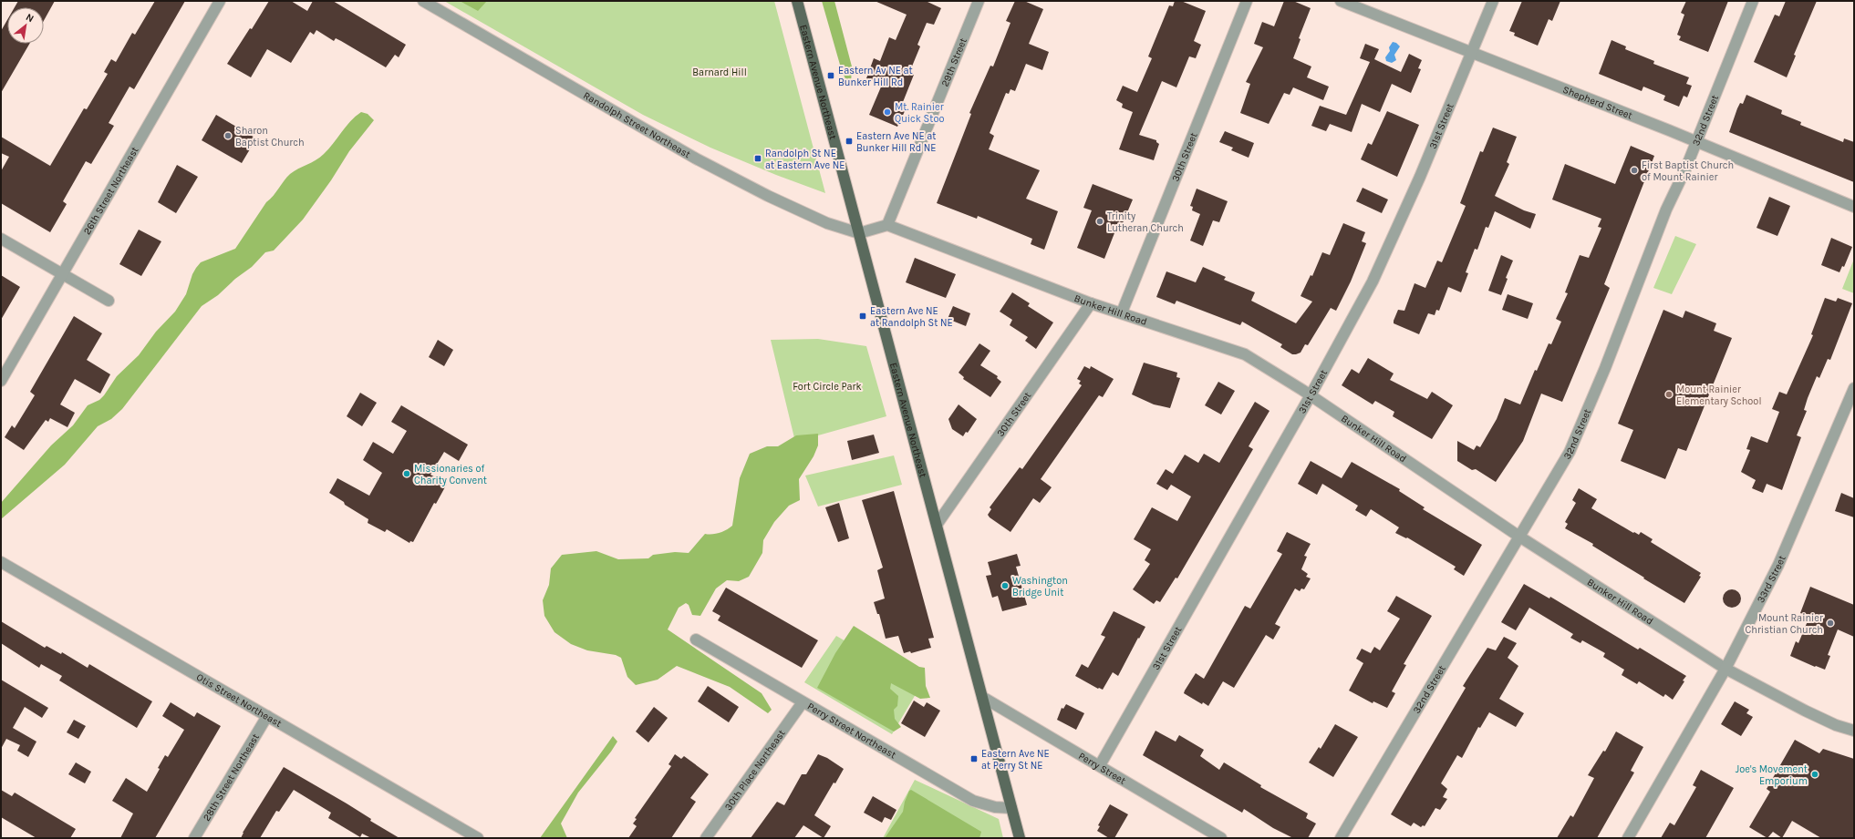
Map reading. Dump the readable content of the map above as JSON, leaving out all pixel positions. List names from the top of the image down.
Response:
{
  "streets": {
    "main road": ["Eastern Avenue Northeast"],
    "street": [
      "29th Street",
      "Shepherd Street",
      "32nd Street",
      "Randolph Street Northeast",
      "31st Street",
      "30th Street",
      "26th Street Northeast",
      "Bunker Hill Road",
      "33rd Street",
      "Otis Street Northeast",
      "Perry Street Northeast",
      "Perry Street",
      "30th Place Northeast",
      "28th Street Northeast"
    ]
  },
  "crossings": [
    ["29th Street", "Bunker Hill Road"],
    ["Eastern Avenue Northeast", "Randolph Street Northeast"],
    ["Eastern Avenue Northeast", "30th Street"],
    ["Eastern Avenue Northeast", "Perry Street Northeast"],
    ["Eastern Avenue Northeast", "Perry Street"],
    ["Shepherd Street", "32nd Street"],
    ["Shepherd Street", "31st Street"],
    ["32nd Street", "Bunker Hill Road"],
    ["31st Street", "Bunker Hill Road"],
    ["31st Street", "Perry Street"],
    ["30th Street", "Bunker Hill Road"],
    ["Bunker Hill Road", "33rd Street"],
    ["Otis Street Northeast", "28th Street Northeast"],
    ["Perry Street Northeast", "30th Place Northeast"]
  ],
  "parks": ["Barnard Hill", "Fort Circle Park"],
  "places": {
    "transit": [
      "Eastern Av NE at Bunker Hill Rd",
      "Eastern Ave NE at Bunker Hill Rd NE",
      "Randolph St NE at Eastern Ave NE",
      "Eastern Ave NE at Randolph St NE",
      "Eastern Ave NE at Perry St NE"
    ],
    "other": [
      "Mt. Rainier Quick Stoo",
      "Sharon Baptist Church",
      "First Baptist Church of Mount Rainier",
      "Trinity Lutheran Church",
      "Mount Rainier Elementary School",
      "Missionaries of Charity Convent",
      "Washington Bridge Unit",
      "Mount Rainier Christian Church",
      "Joe's Movement Emporium"
    ]
  },
  "north": "top right"
}
